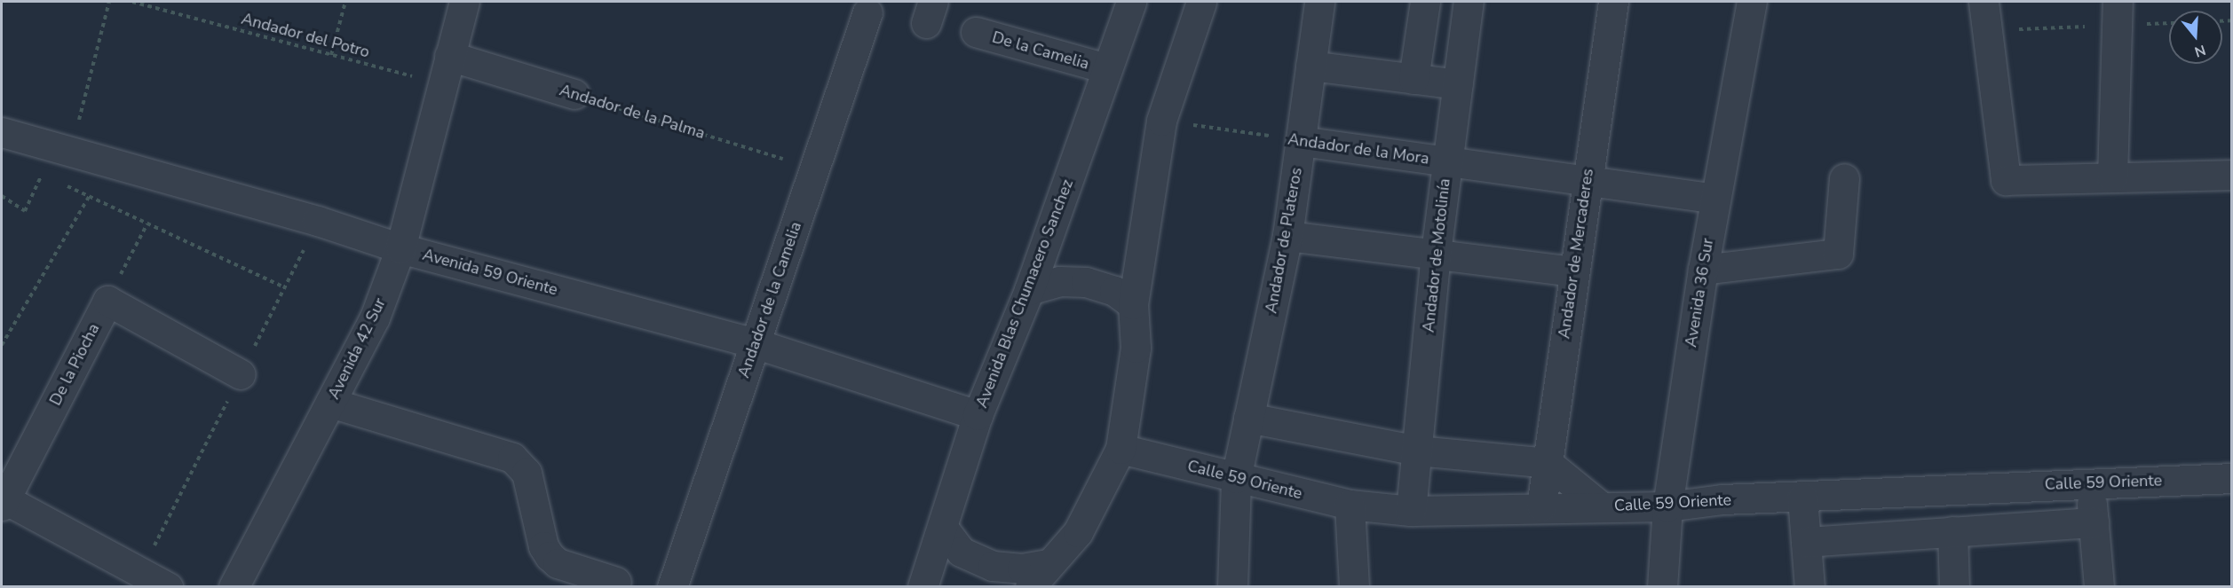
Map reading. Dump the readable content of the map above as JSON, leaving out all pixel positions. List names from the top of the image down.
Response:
{
  "streets": {
    "street": [
      "De la Camelia",
      "Andador de la Palma",
      "Andador de la Mora",
      "Andador de Plateros",
      "Andador de Mercaderes",
      "Andador de Motolinía",
      "Avenida 59 Oriente",
      "Avenida 36 Sur",
      "Avenida Blas Chumacero Sanchez",
      "Andador de la Camelia",
      "Avenida 42 Sur",
      "De la Piocha",
      "Calle 59 Oriente"
    ],
    "path": ["Andador del Potro"]
  },
  "crossings": [
    ["Andador del Potro", "Avenida 42 Sur"],
    ["De la Camelia", "Avenida Blas Chumacero Sanchez"],
    ["Andador de la Palma", "Andador de la Camelia"],
    ["Andador de la Palma", "Avenida 42 Sur"],
    ["Andador de la Mora", "Andador de Plateros"],
    ["Andador de la Mora", "Andador de Mercaderes"],
    ["Andador de la Mora", "Andador de Motolinía"],
    ["Andador de la Mora", "Avenida 36 Sur"],
    ["Andador de Plateros", "Calle 59 Oriente"],
    ["Andador de Mercaderes", "Calle 59 Oriente"],
    ["Andador de Motolinía", "Calle 59 Oriente"],
    ["Avenida 59 Oriente", "Avenida Blas Chumacero Sanchez"],
    ["Avenida 59 Oriente", "Andador de la Camelia"],
    ["Avenida 59 Oriente", "Avenida 42 Sur"],
    ["Avenida 36 Sur", "Calle 59 Oriente"]
  ],
  "north": "bottom"
}
